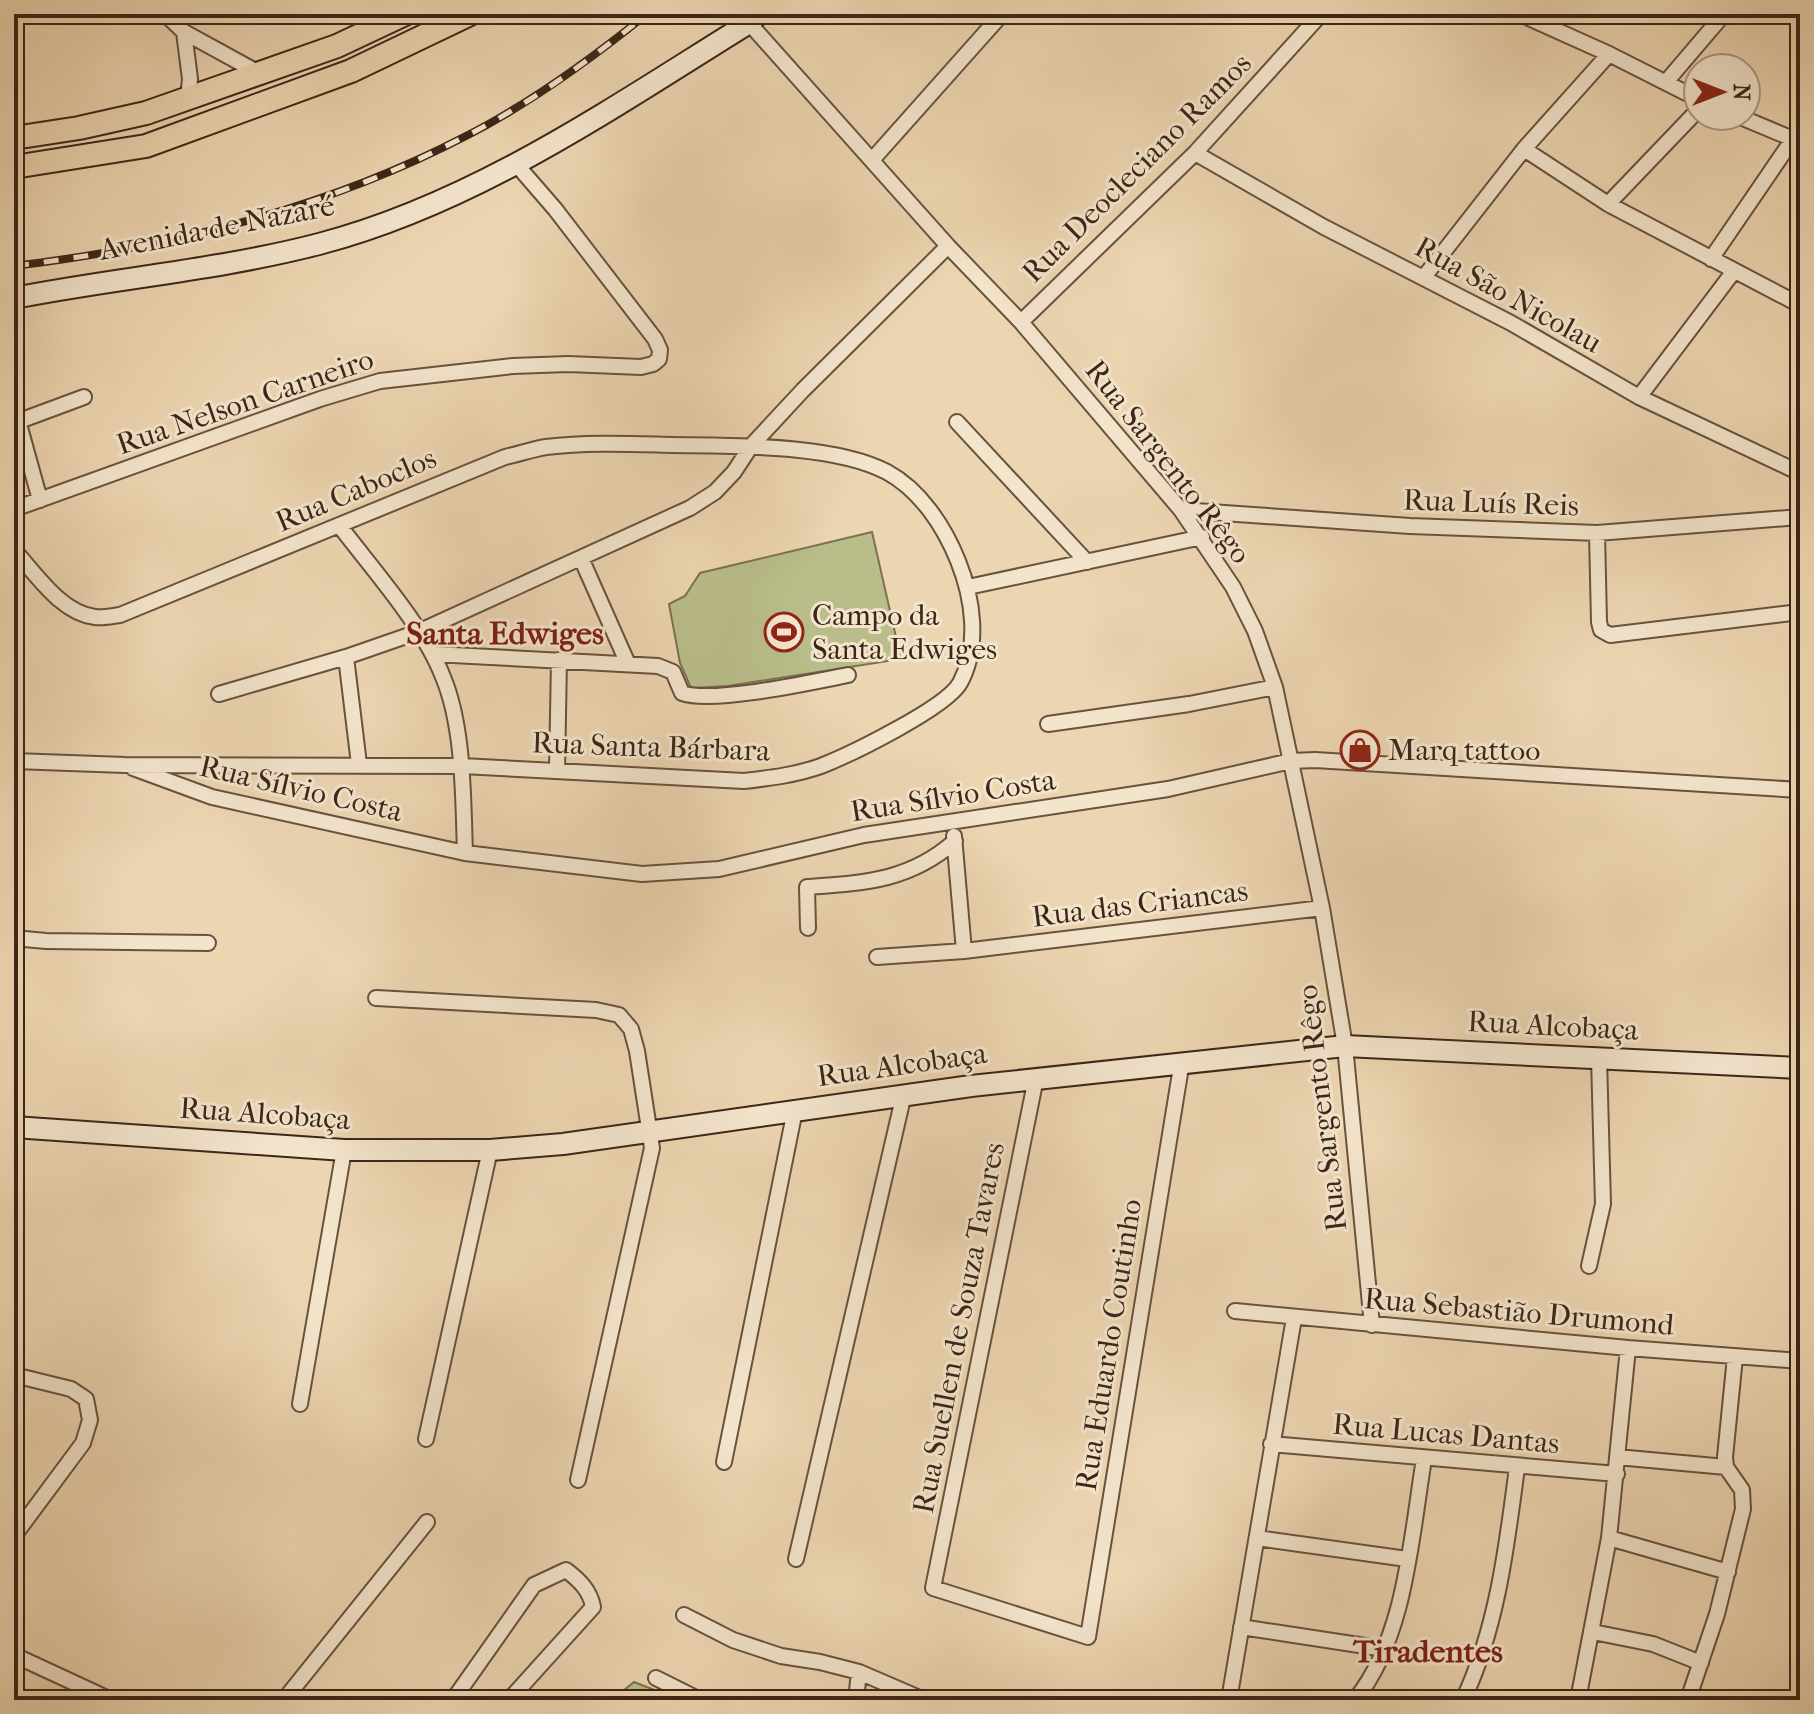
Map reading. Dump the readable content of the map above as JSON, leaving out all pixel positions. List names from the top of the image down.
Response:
{
  "streets": {
    "main road": ["Avenida de Nazaré", "Rua Alcobaça"],
    "street": [
      "Rua Deocleciano Ramos",
      "Rua São Nicolau",
      "Rua Nelson Carneiro",
      "Rua Sargento Rêgo",
      "Rua Caboclos",
      "Rua Luís Reis",
      "Rua Santa Bárbara",
      "Rua Sílvio Costa",
      "Rua das Criancas",
      "Rua Sebastião Drumond",
      "Rua Suellen de Souza Tavares",
      "Rua Eduardo Coutinho",
      "Rua Lucas Dantas"
    ]
  },
  "crossings": [
    ["Rua Deocleciano Ramos", "Rua São Nicolau"],
    ["Rua Deocleciano Ramos", "Rua Sargento Rêgo"],
    ["Avenida de Nazaré", "Rua Nelson Carneiro"],
    ["Avenida de Nazaré", "Rua Sargento Rêgo"],
    ["Rua Sargento Rêgo", "Rua Luís Reis"],
    ["Rua Sargento Rêgo", "Rua Sílvio Costa"],
    ["Rua Sargento Rêgo", "Rua das Criancas"],
    ["Rua Sargento Rêgo", "Rua Alcobaça"],
    ["Rua Sargento Rêgo", "Rua Sebastião Drumond"],
    ["Rua Caboclos", "Rua Santa Bárbara"],
    ["Rua Santa Bárbara", "Rua Sílvio Costa"],
    ["Rua Alcobaça", "Rua Suellen de Souza Tavares"],
    ["Rua Alcobaça", "Rua Eduardo Coutinho"],
    ["Rua Suellen de Souza Tavares", "Rua Eduardo Coutinho"]
  ],
  "districts": ["Santa Edwiges", "Tiradentes"],
  "places": {
    "sports": ["Campo da Santa Edwiges"],
    "shop": ["Marq tattoo"]
  },
  "north": "right"
}
